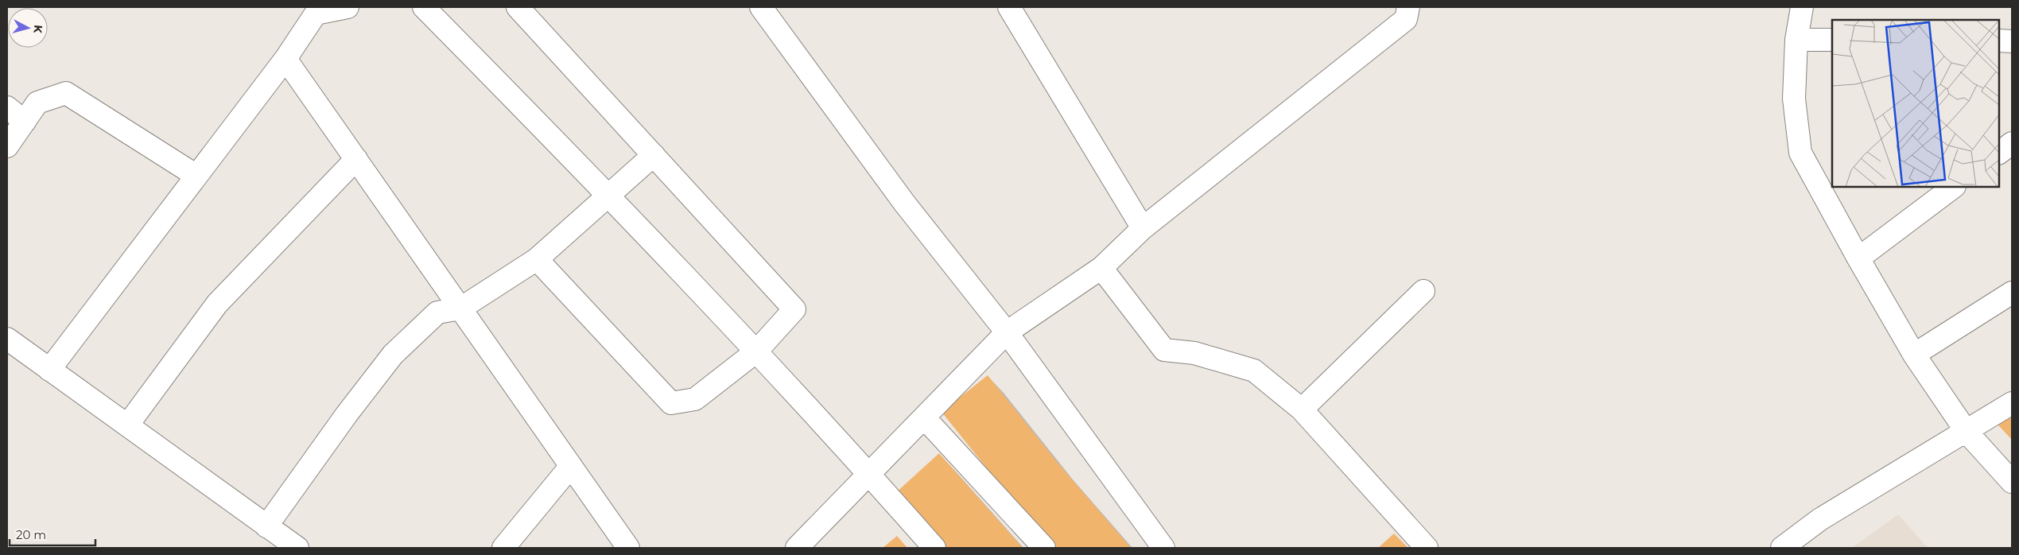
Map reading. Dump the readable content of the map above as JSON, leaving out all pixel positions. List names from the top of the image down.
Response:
{
  "scale_bar": "20 m",
  "north": "right"
}
